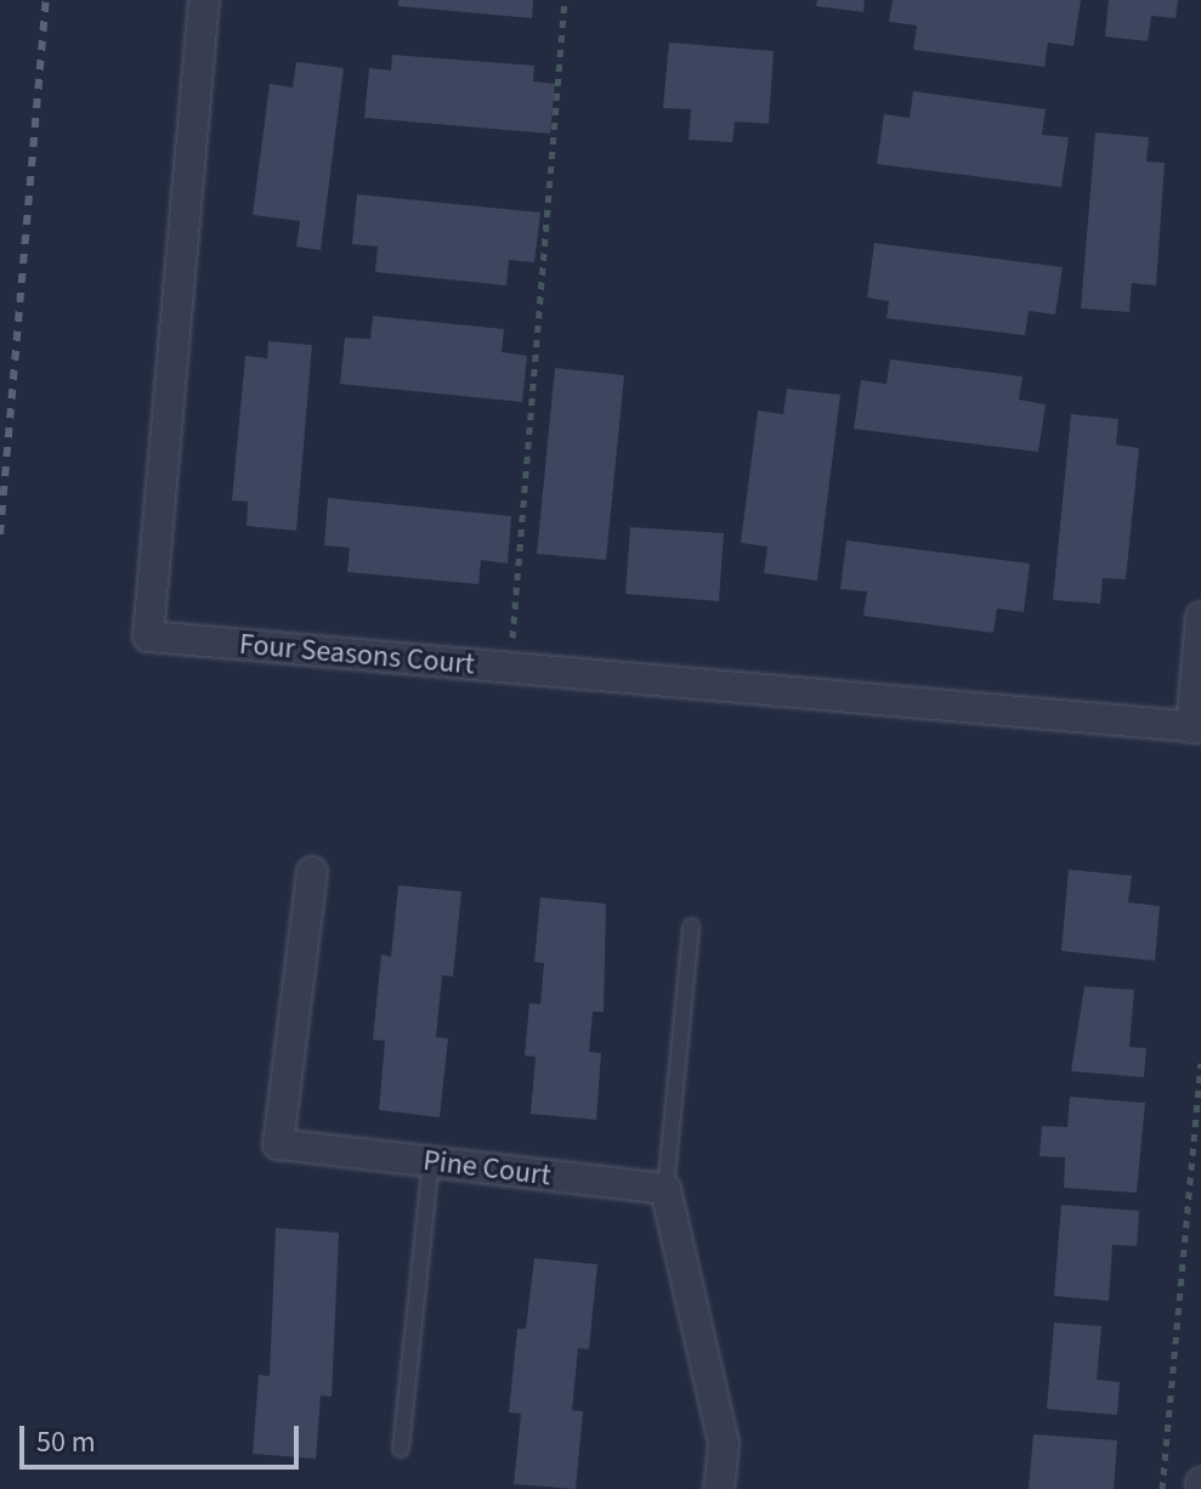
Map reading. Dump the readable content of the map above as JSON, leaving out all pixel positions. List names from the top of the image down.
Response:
{
  "streets": {
    "street": ["Four Seasons Court", "Pine Court"]
  },
  "scale_bar": "50 m"
}
